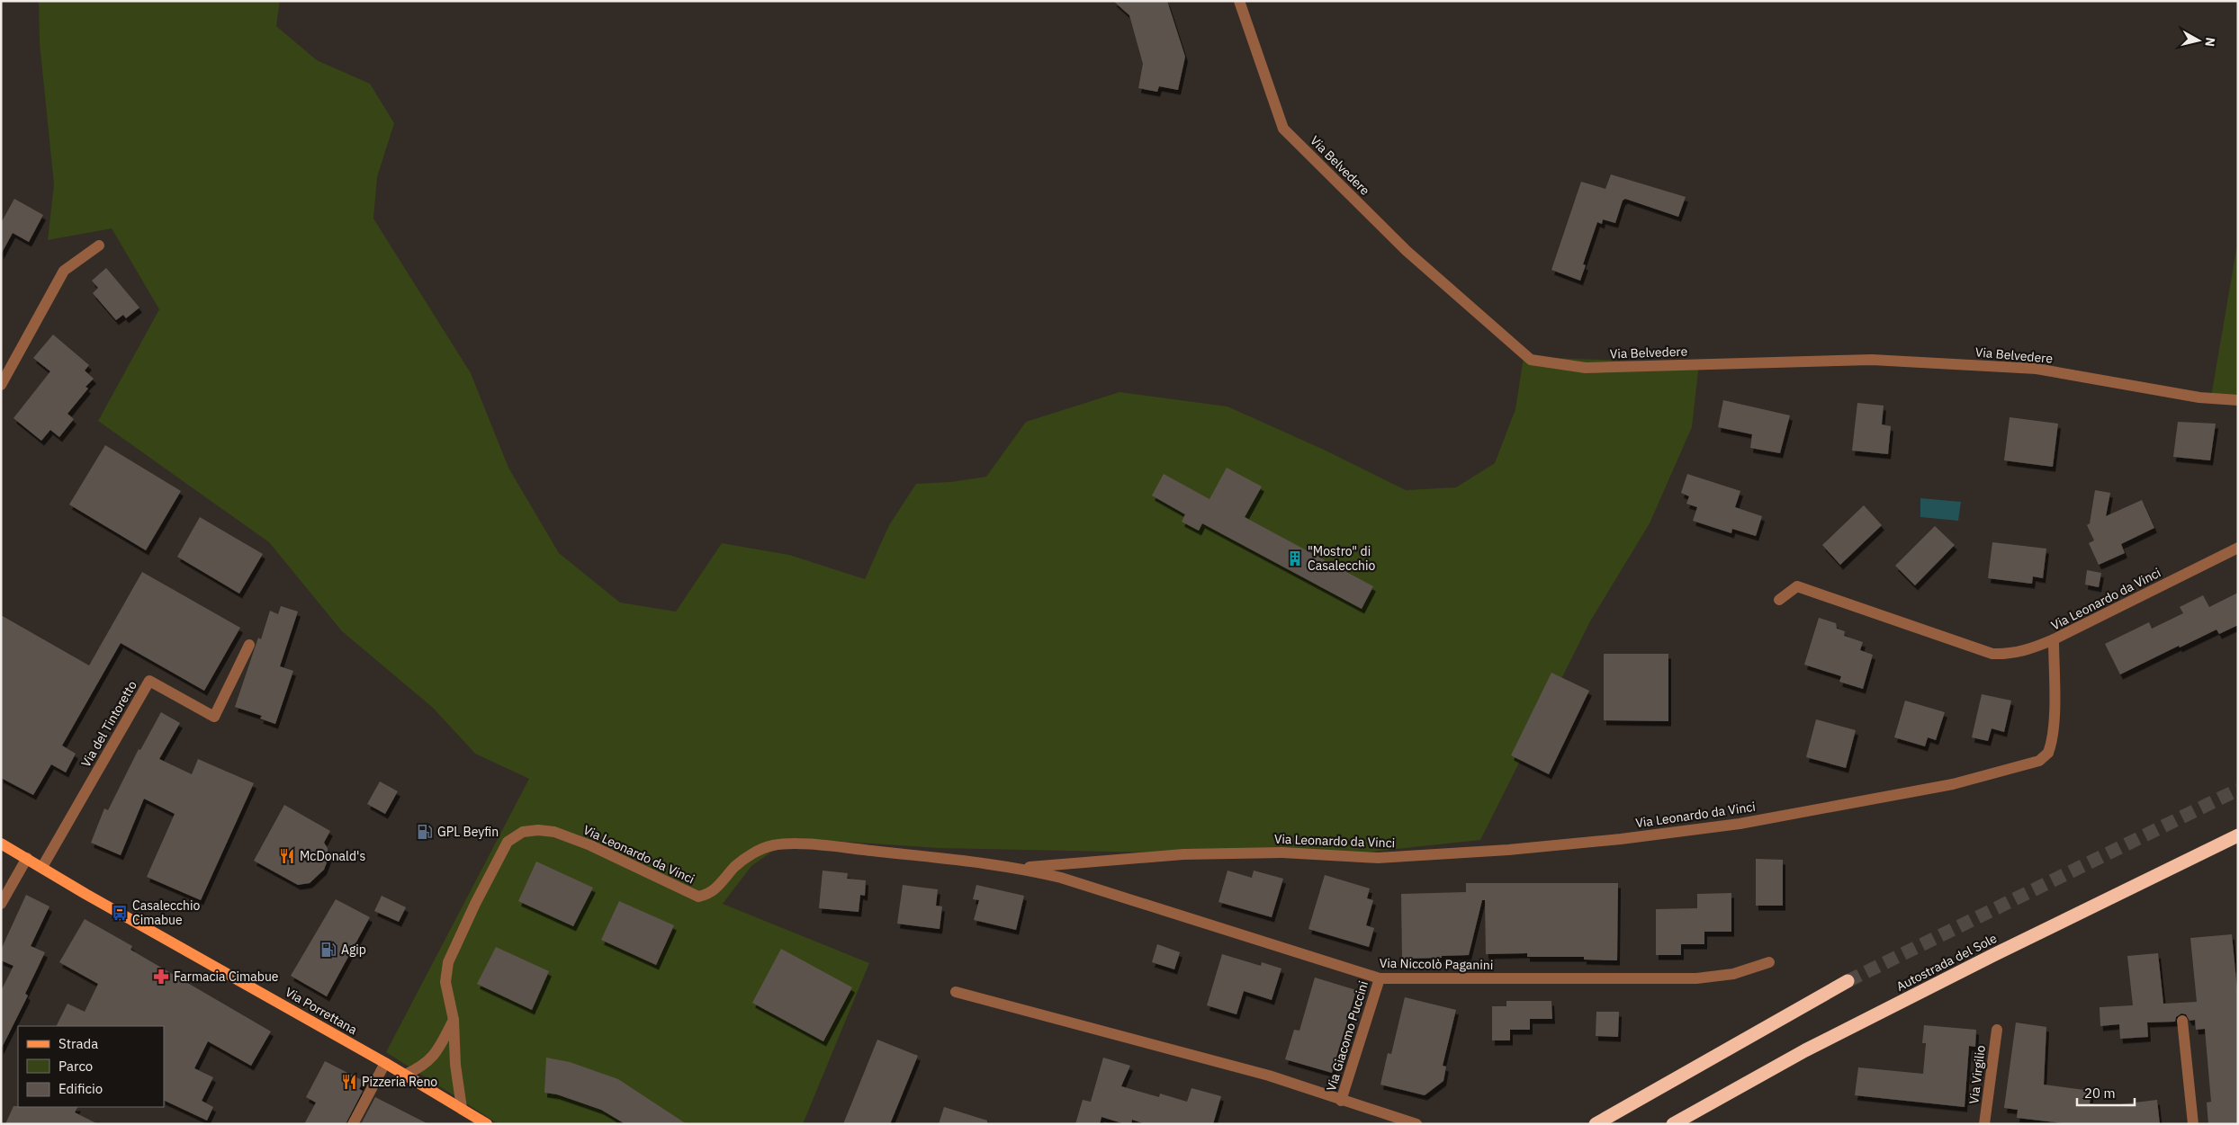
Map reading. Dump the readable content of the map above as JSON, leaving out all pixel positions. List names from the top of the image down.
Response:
{
  "streets": {
    "highway": ["Autostrada del Sole"],
    "main road": ["Via Porrettana"],
    "street": [
      "Via Belvedere",
      "Via Leonardo da Vinci",
      "Via del Tintoretto",
      "Via Niccolò Paganini",
      "Via Giacomo Puccini",
      "Via Virgilio"
    ]
  },
  "crossings": [
    ["Via Leonardo da Vinci", "Via Niccolò Paganini"],
    ["Via Leonardo da Vinci", "Via Porrettana"],
    ["Via del Tintoretto", "Via Porrettana"],
    ["Via Niccolò Paganini", "Via Giacomo Puccini"]
  ],
  "places": {
    "building": ["\"Mostro\" di Casalecchio"],
    "fuel station": ["GPL Beyfin", "Agip"],
    "restaurant": ["McDonald's", "Pizzeria Reno"],
    "bus stop": ["Casalecchio Cimabue"],
    "pharmacy": ["Farmacia Cimabue"]
  },
  "legend": ["Strada", "Parco", "Edificio"],
  "scale_bar": "20 m",
  "north": "right"
}
